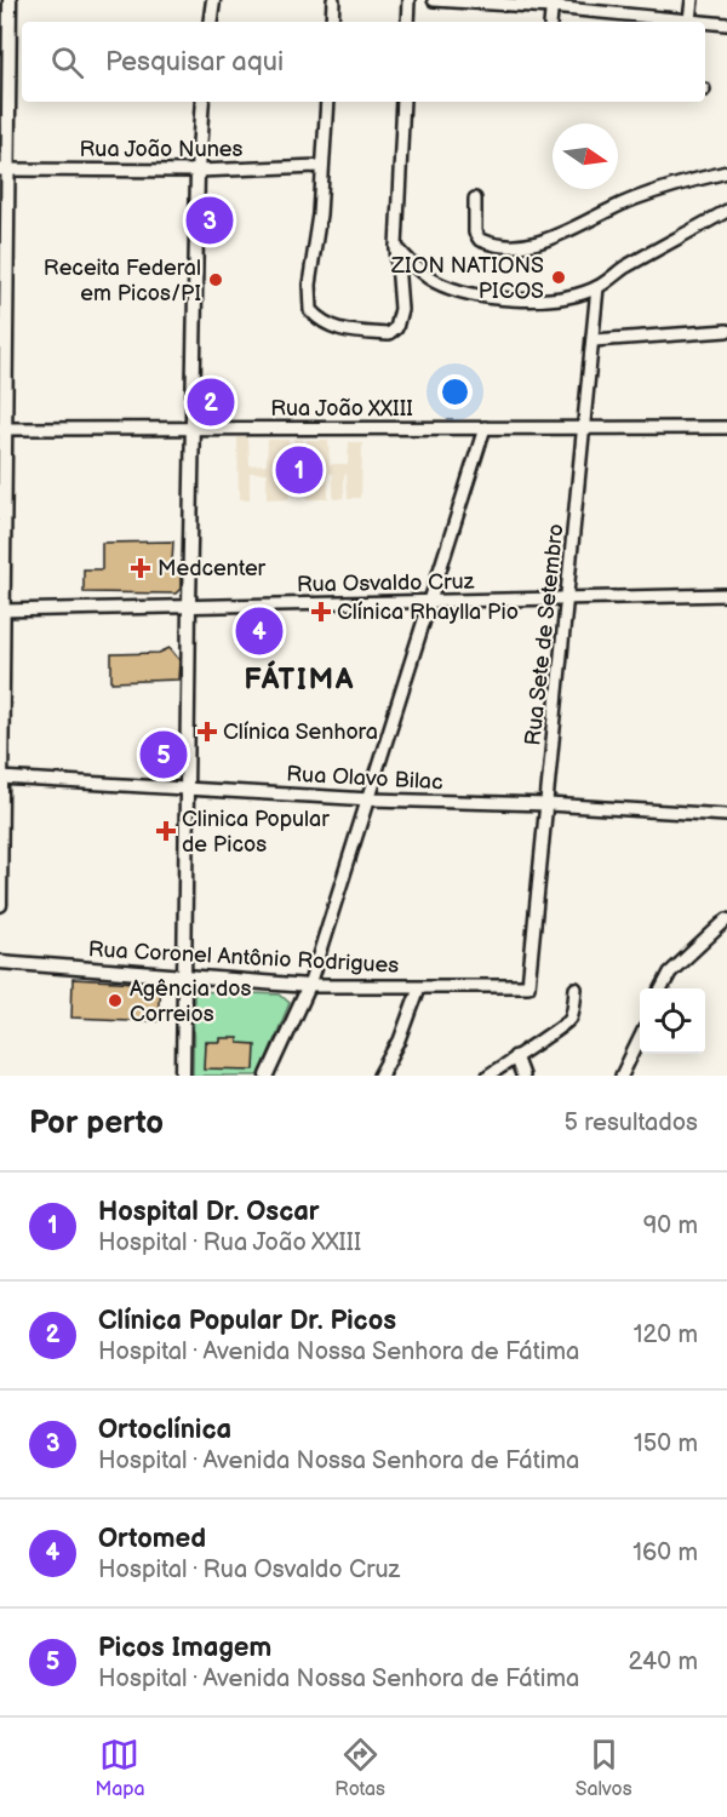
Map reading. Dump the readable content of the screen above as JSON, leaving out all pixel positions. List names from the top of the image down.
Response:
{
  "streets": {
    "street": [
      "Rua João Nunes",
      "Rua João XXIII",
      "Rua Osvaldo Cruz",
      "Rua Sete de Setembro",
      "Rua Olavo Bilac",
      "Rua Coronel Antônio Rodrigues"
    ]
  },
  "crossings": [
    ["Rua João XXIII", "Rua Sete de Setembro"],
    ["Rua Osvaldo Cruz", "Rua Sete de Setembro"],
    ["Rua Sete de Setembro", "Rua Olavo Bilac"],
    ["Rua Sete de Setembro", "Rua Coronel Antônio Rodrigues"]
  ],
  "districts": ["FÁTIMA"],
  "places": {
    "other": ["ZION NATIONS PICOS", "Receita Federal em Picos/PI", "Agência dos Correios"],
    "health": [
      "Medcenter",
      "Clínica Rhaylla Pio",
      "Clínica Senhora",
      "Clinica Popular de Picos"
    ]
  },
  "north": "right",
  "page": {
    "search": "Pesquisar aqui",
    "pins": [
      "3",
      "2",
      "1",
      "4",
      "5"
    ],
    "heading": ["Por perto", "5 resultados"],
    "list": [
      {
        "mark": "1",
        "name": "Hospital Dr. Oscar",
        "note": "Hospital · Rua João XXIII",
        "value": "90 m"
      },
      {
        "mark": "2",
        "name": "Clínica Popular Dr. Picos",
        "note": "Hospital · Avenida Nossa Senhora de Fátima",
        "value": "120 m"
      },
      {
        "mark": "3",
        "name": "Ortoclínica",
        "note": "Hospital · Avenida Nossa Senhora de Fátima",
        "value": "150 m"
      },
      {
        "mark": "4",
        "name": "Ortomed",
        "note": "Hospital · Rua Osvaldo Cruz",
        "value": "160 m"
      },
      {
        "mark": "5",
        "name": "Picos Imagem",
        "note": "Hospital · Avenida Nossa Senhora de Fátima",
        "value": "240 m"
      }
    ],
    "nav": ["Mapa", "Rotas", "Salvos"]
  }
}
